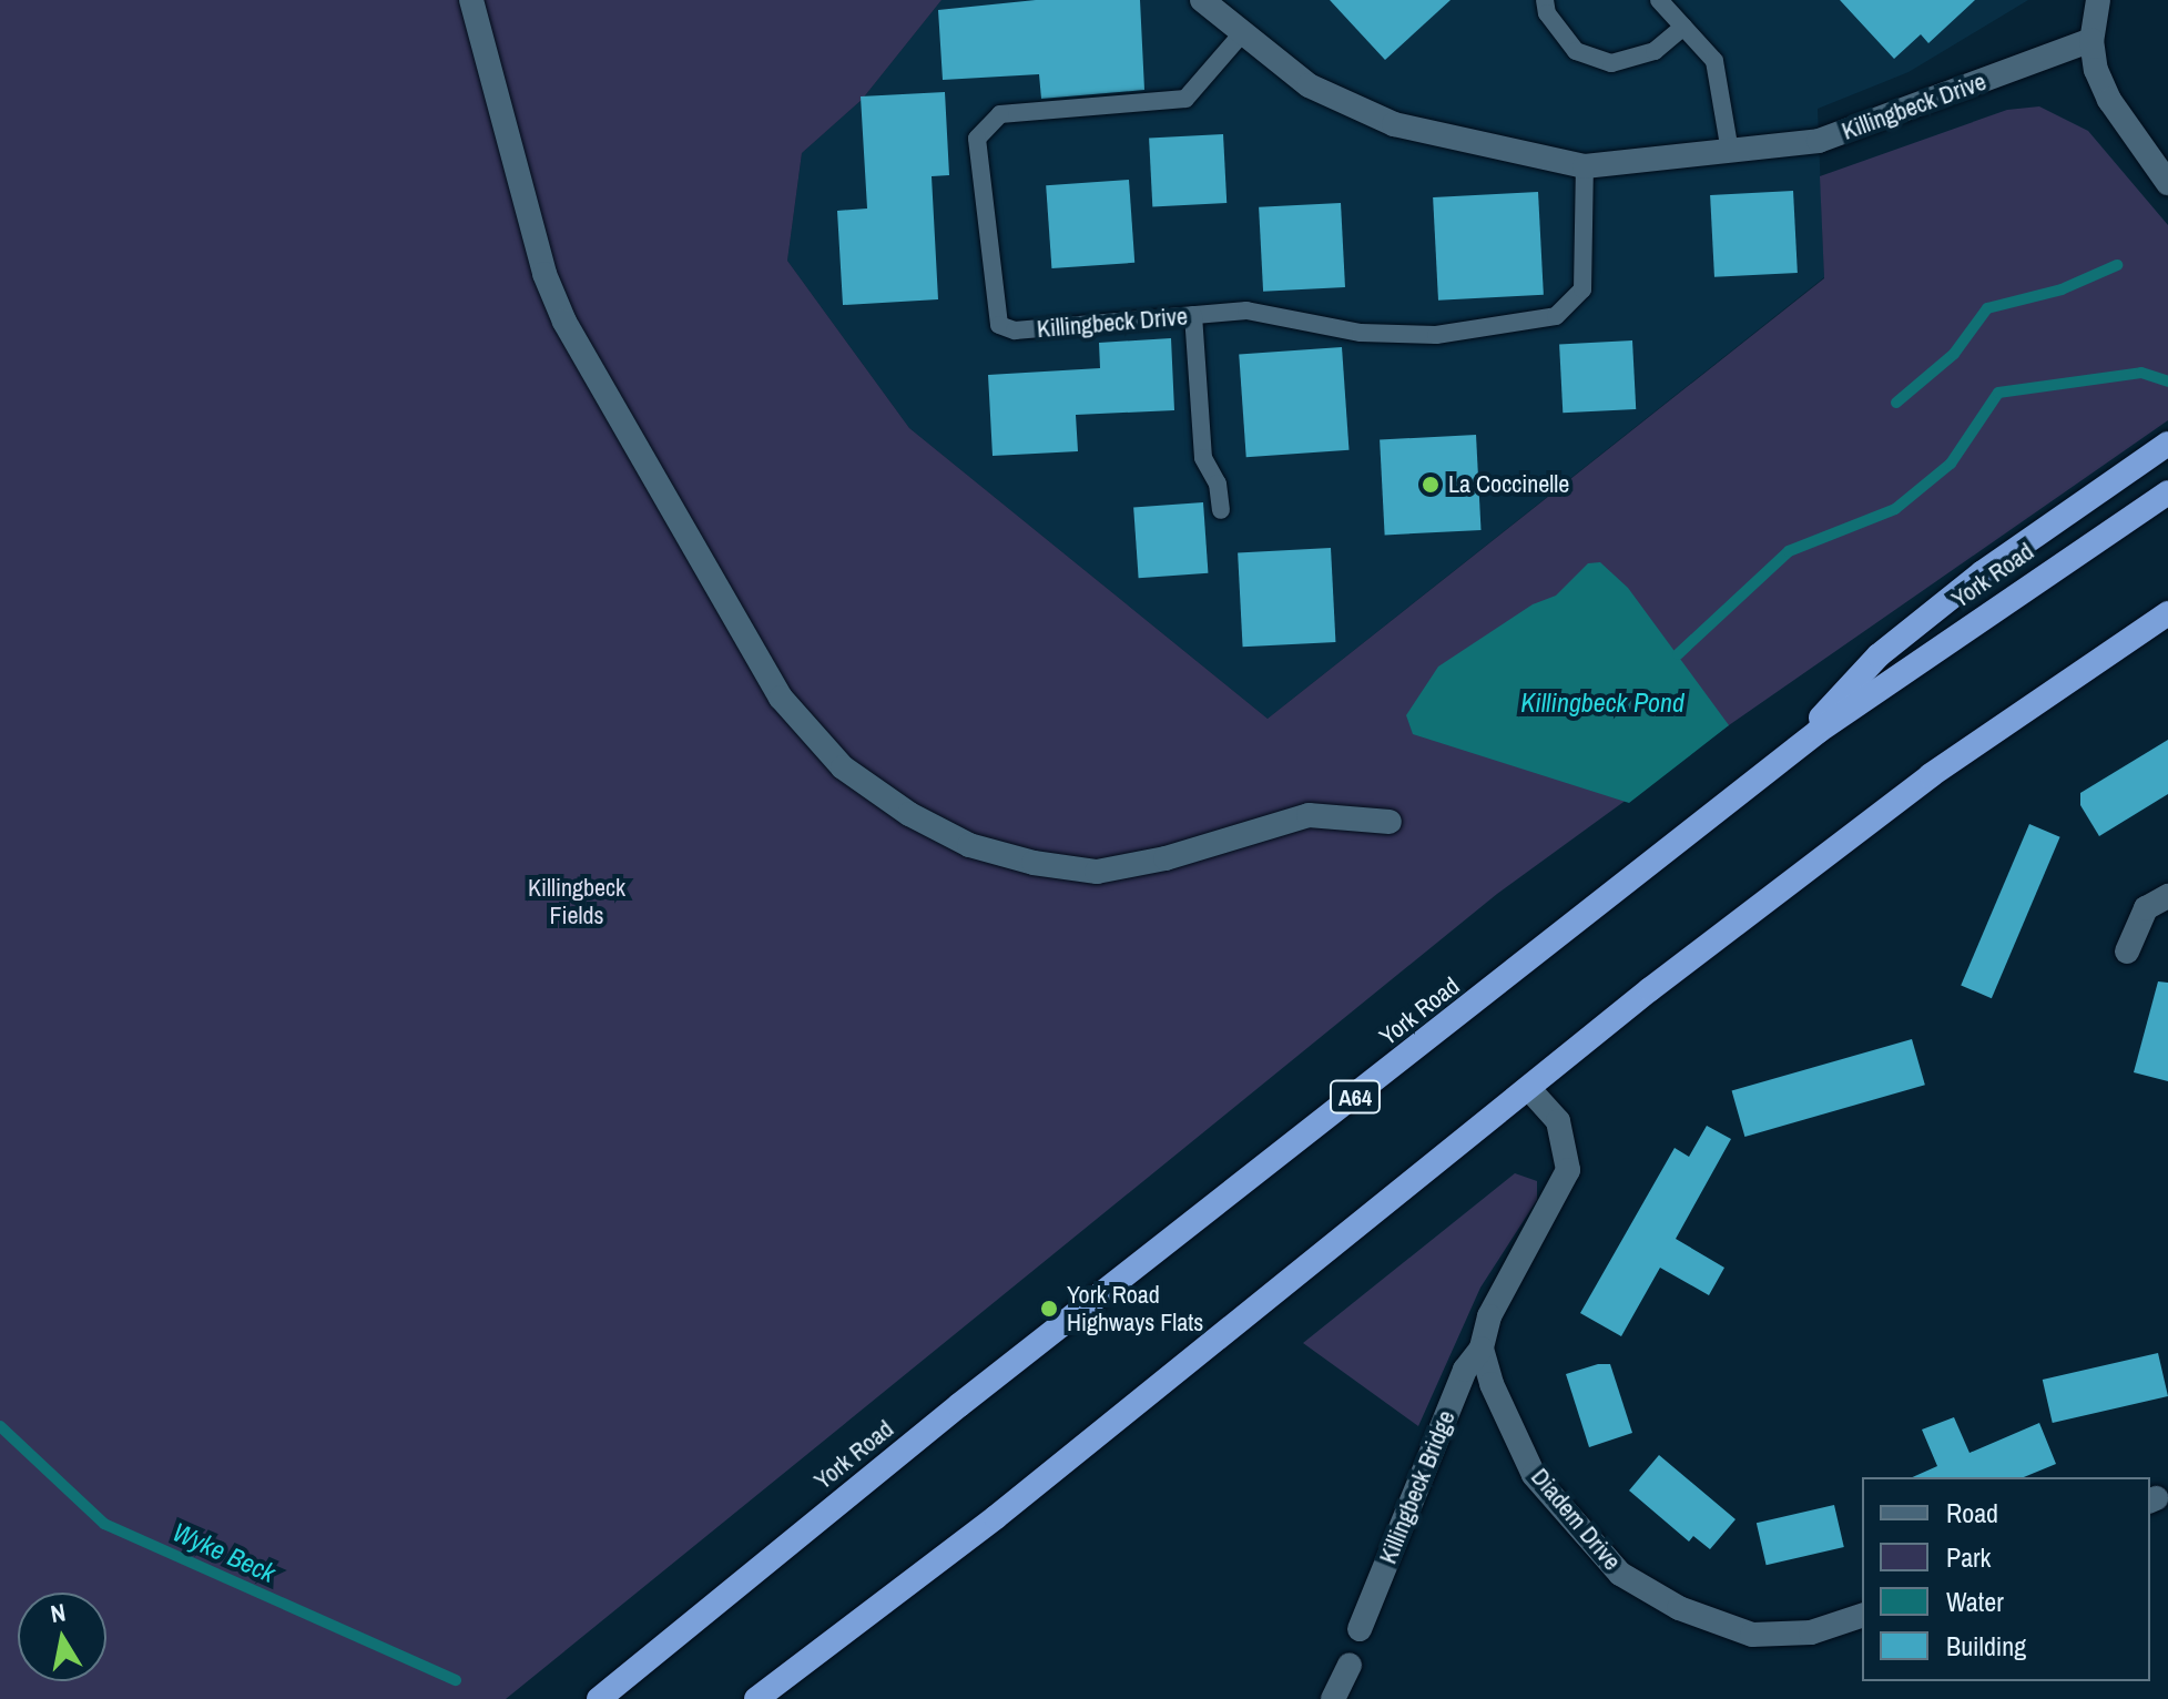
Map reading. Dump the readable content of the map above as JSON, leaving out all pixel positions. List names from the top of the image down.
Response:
{
  "streets": {
    "highway": ["York Road", "A64"],
    "street": ["Killingbeck Drive", "Killingbeck Bridge", "Diadem Drive"]
  },
  "crossings": [
    ["Killingbeck Bridge", "Diadem Drive"]
  ],
  "water": ["Killingbeck Pond", "Wyke Beck"],
  "parks": ["Killingbeck Fields"],
  "places": ["La Coccinelle", "York Road Highways Flats"],
  "legend": [
    "Road",
    "Park",
    "Water",
    "Building"
  ],
  "north": "top"
}
